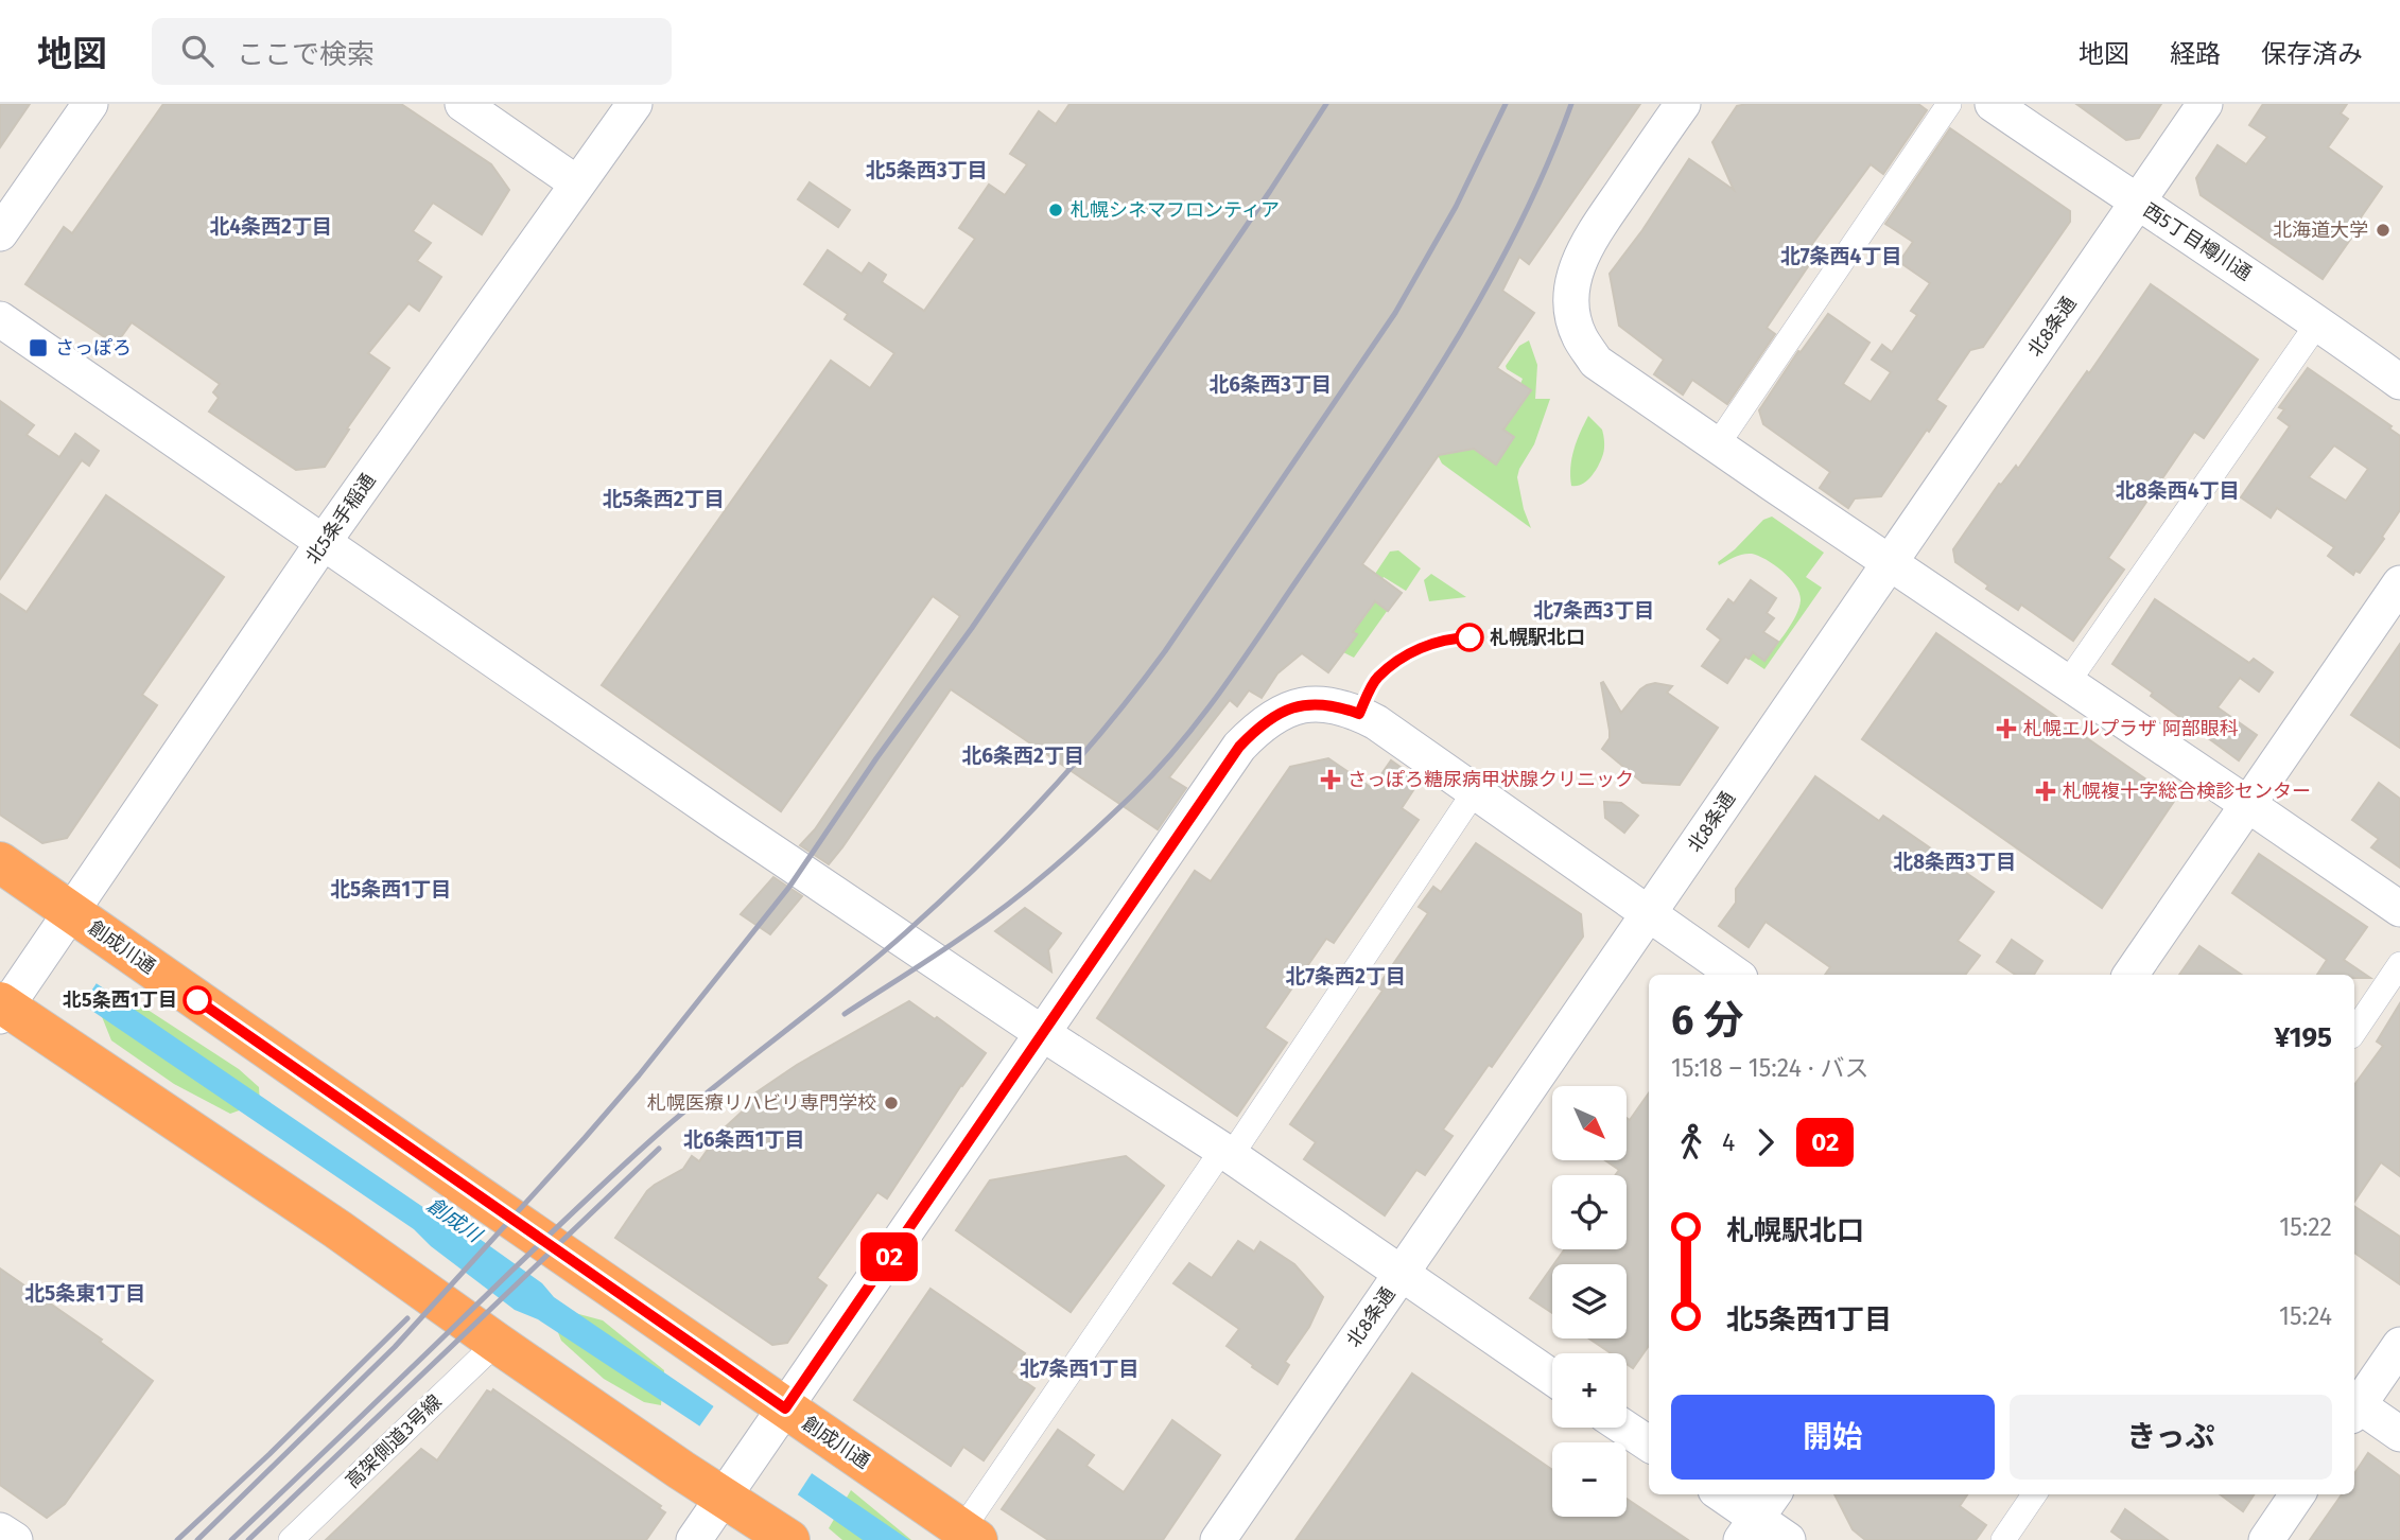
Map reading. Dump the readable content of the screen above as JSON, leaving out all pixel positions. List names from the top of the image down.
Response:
{
  "streets": {
    "highway": ["創成川通"],
    "street": [
      "西5丁目樽川通",
      "北8条通",
      "北5条手稲通",
      "高架側道3号線"
    ]
  },
  "crossings": [
    ["西5丁目樽川通", "北8条通"],
    ["北5条手稲通", "創成川通"]
  ],
  "districts": [
    "北5条西3丁目",
    "北4条西2丁目",
    "北7条西4丁目",
    "北6条西3丁目",
    "北8条西4丁目",
    "北5条西2丁目",
    "北7条西3丁目",
    "北6条西2丁目",
    "北8条西3丁目",
    "北5条西1丁目",
    "北7条西2丁目",
    "北6条西1丁目",
    "北5条東1丁目",
    "北7条西1丁目"
  ],
  "water": ["創成川"],
  "places": {
    "other": [
      "札幌シネマフロンティア",
      "北海道大学",
      "札幌駅北口",
      "北5条西1丁目",
      "札幌医療リハビリ専門学校"
    ],
    "transit": ["さっぽろ"],
    "health": ["札幌エルプラザ 阿部眼科", "さっぽろ糖尿病甲状腺クリニック", "札幌複十字総合検診センター"]
  },
  "lines": ["bus line 02"],
  "north": "bottom right",
  "page": {
    "header": "地図",
    "search": "ここで検索",
    "nav": ["地図", "経路", "保存済み"],
    "on_map": "02",
    "heading": ["6 分", "15:18 – 15:24 · バス", "¥195"],
    "map_buttons": ["+", "−"],
    "legs": ["4", "02"],
    "list": [
      {
        "name": "札幌駅北口",
        "value": "15:22"
      },
      {
        "name": "北5条西1丁目",
        "value": "15:24"
      }
    ],
    "buttons": ["開始", "きっぷ"]
  }
}
